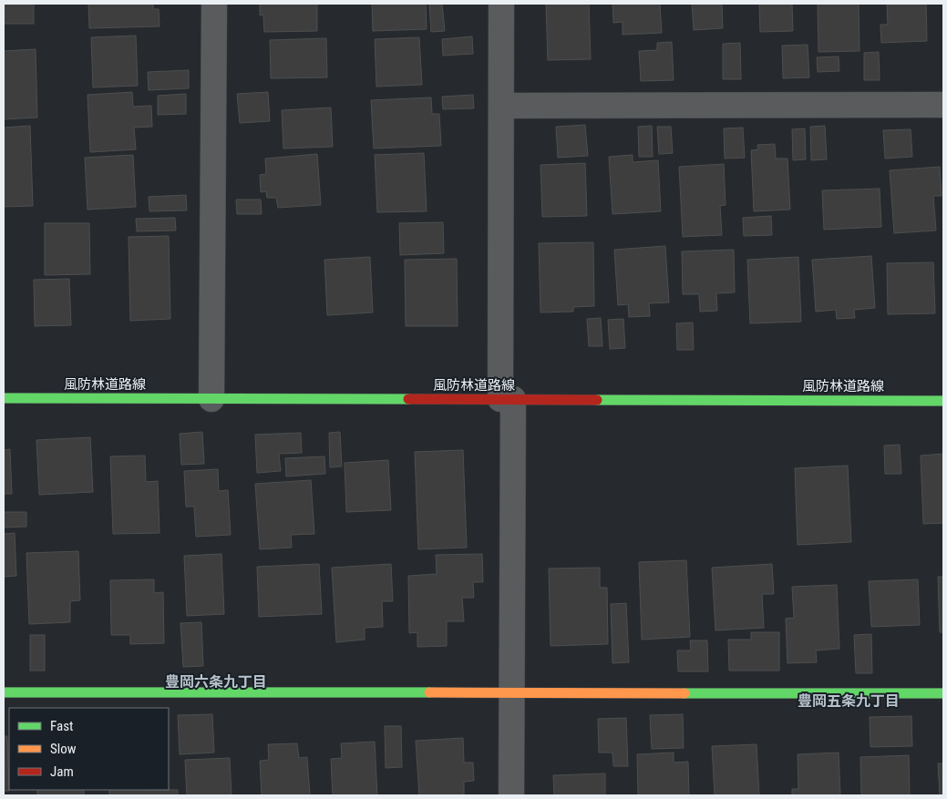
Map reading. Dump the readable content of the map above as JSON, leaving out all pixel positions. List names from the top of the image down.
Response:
{
  "streets": {
    "street": ["風防林道路線"]
  },
  "districts": ["豊岡六条九丁目", "豊岡五条九丁目"],
  "legend": ["Fast", "Slow", "Jam"]
}
